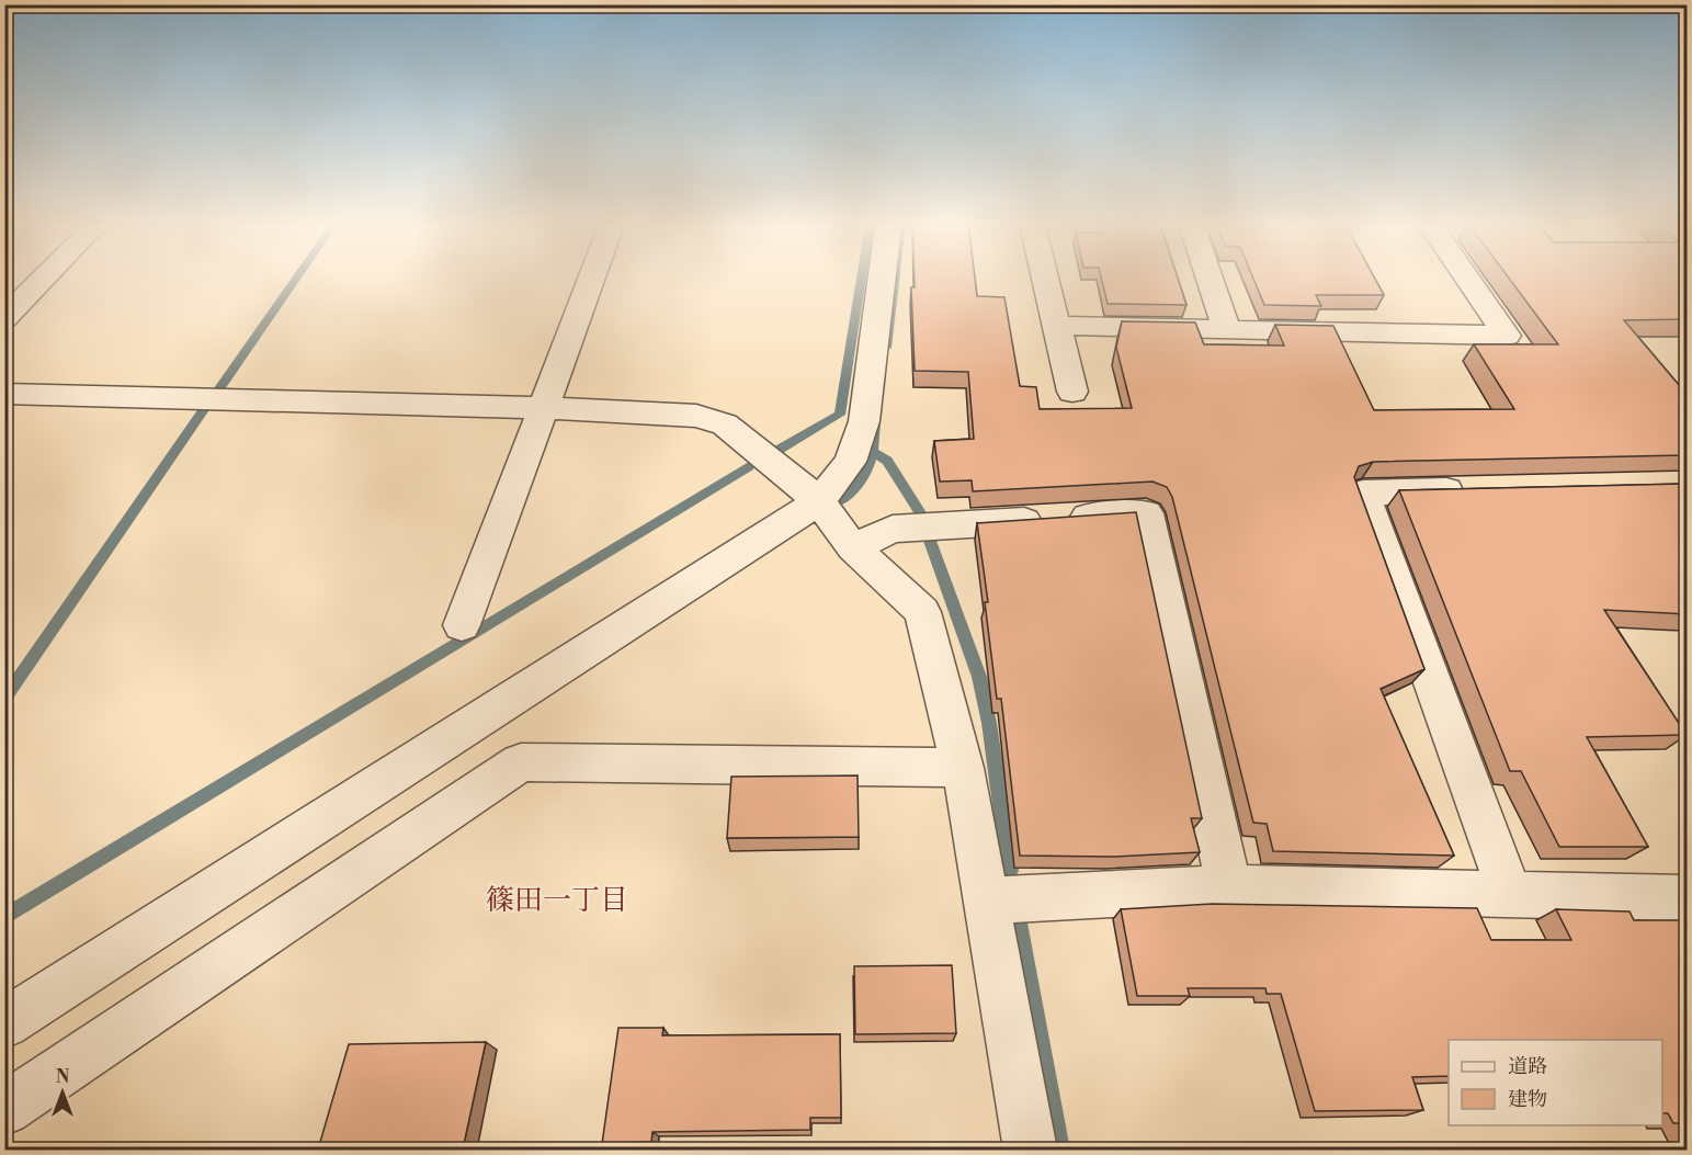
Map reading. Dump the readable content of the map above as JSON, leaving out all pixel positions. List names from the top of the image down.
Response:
{
  "districts": ["篠田一丁目"],
  "legend": ["道路", "建物"],
  "north": "top"
}
